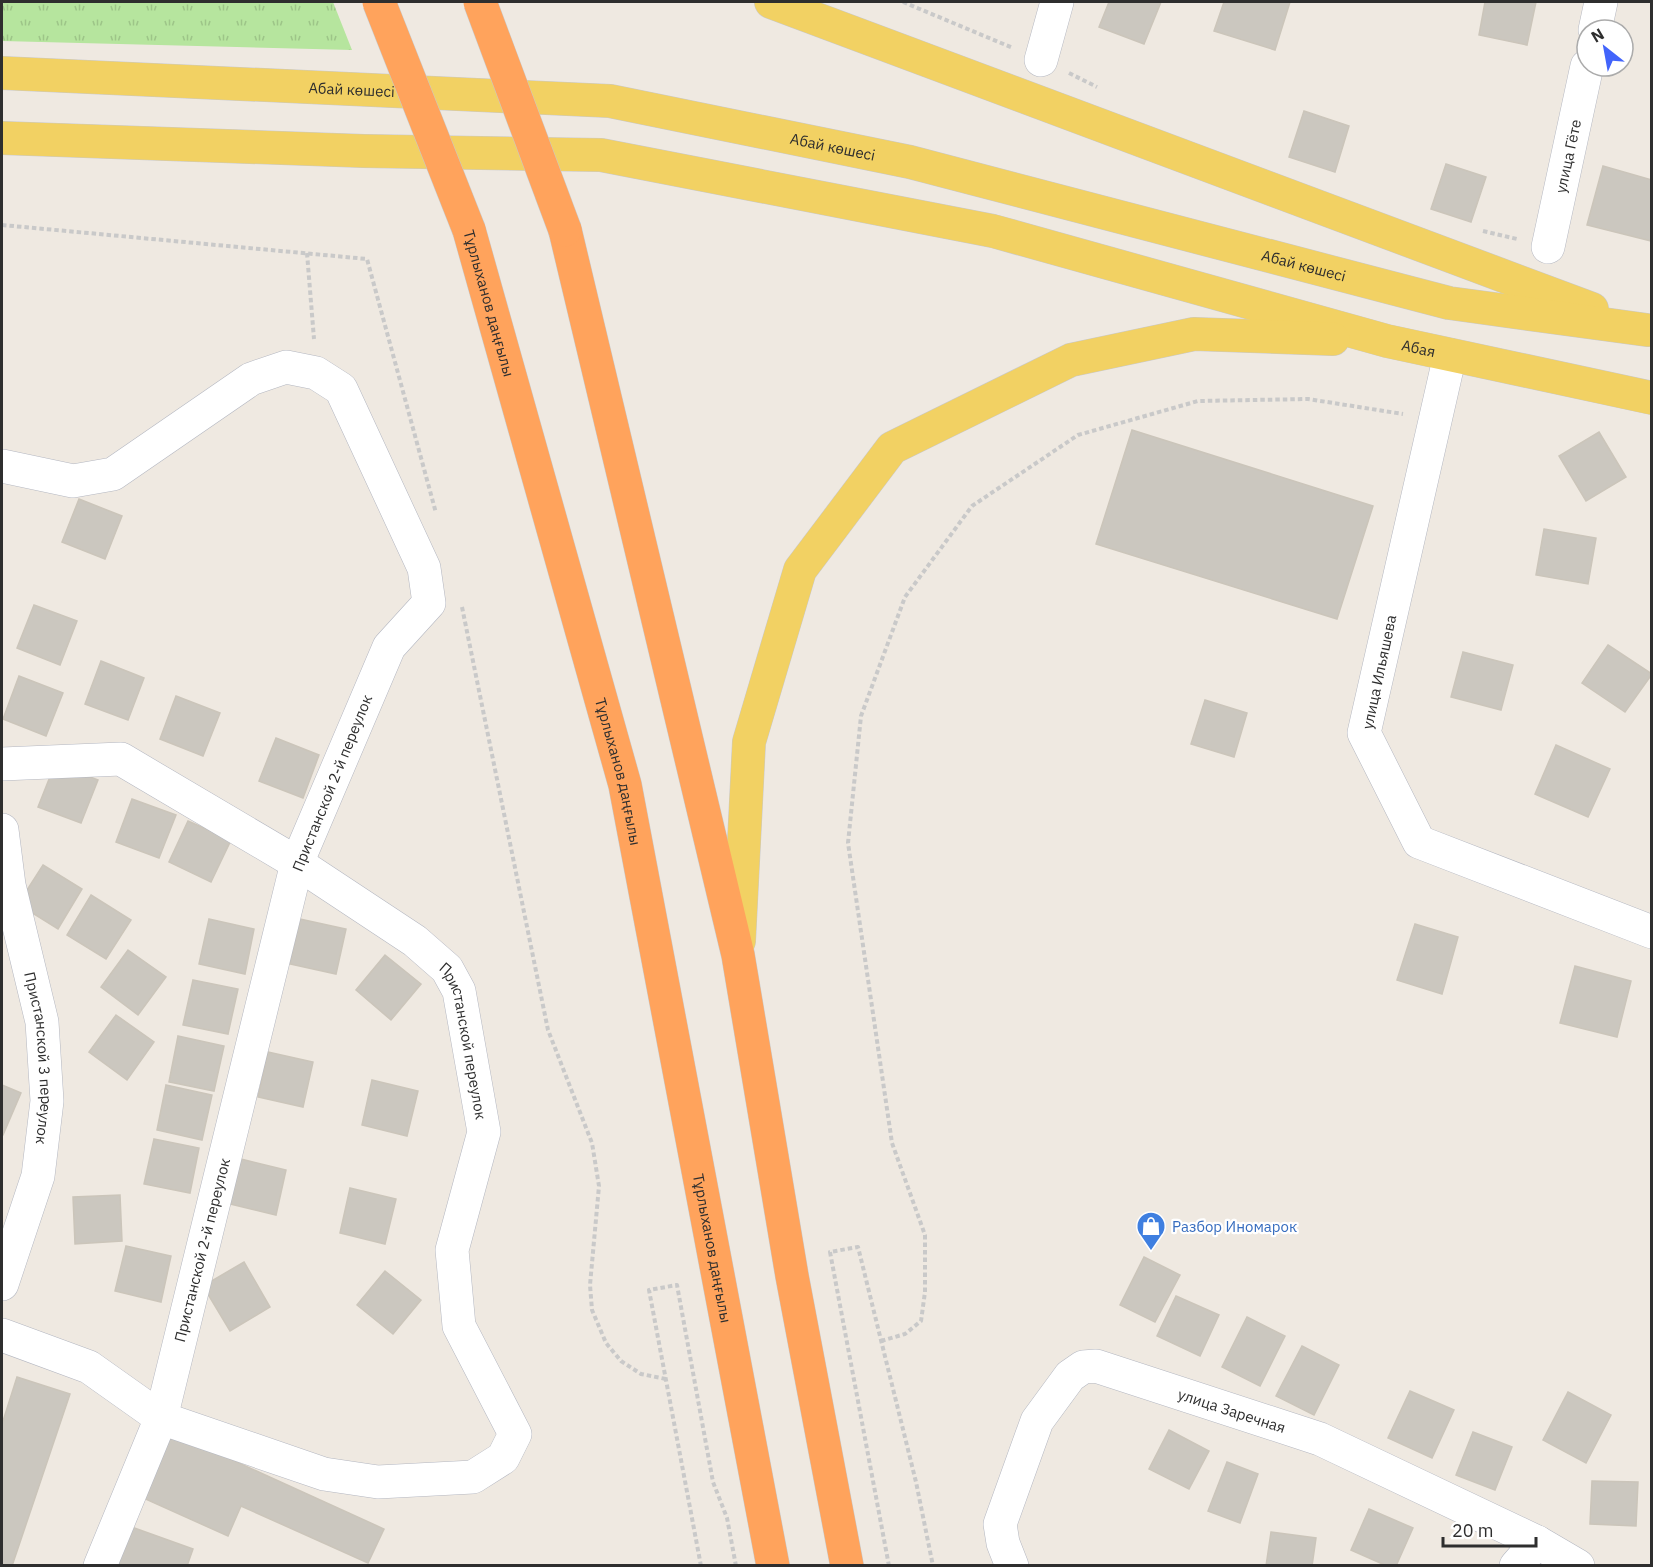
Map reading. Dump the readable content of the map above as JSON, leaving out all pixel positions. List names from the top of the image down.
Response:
{
  "streets": {
    "highway": ["Тұрлыханов даңғылы"],
    "main road": ["Абай көшесі", "Абая"],
    "street": [
      "улица Гёте",
      "улица Ильяшева",
      "Пристанской 2-й переулок",
      "Пристанской переулок",
      "Пристанской 3 переулок",
      "улица Заречная"
    ]
  },
  "crossings": [
    ["Абая", "улица Ильяшева"],
    ["Пристанской 2-й переулок", "Пристанской переулок"]
  ],
  "places": {
    "shop": ["Разбор Иномарок"]
  },
  "scale_bar": "20 m",
  "north": "top left"
}
